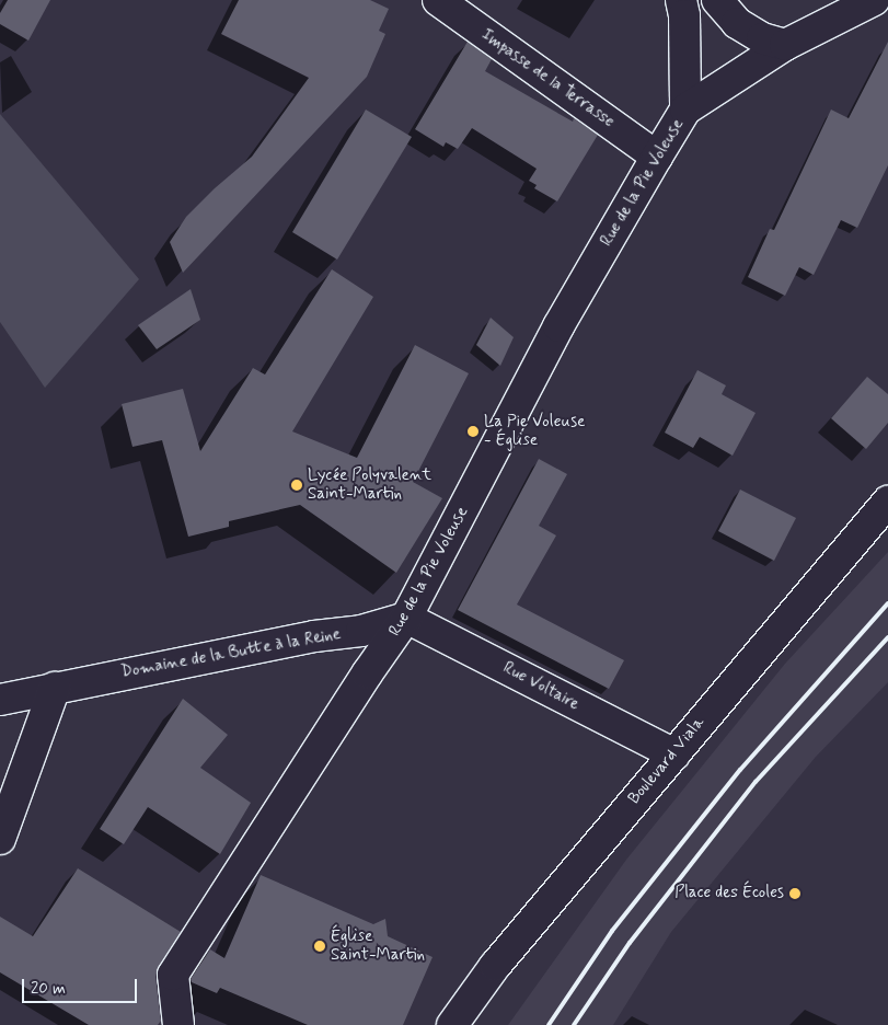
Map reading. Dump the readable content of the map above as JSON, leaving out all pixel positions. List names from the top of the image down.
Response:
{
  "streets": {
    "street": [
      "Impasse de la Terrasse",
      "Rue de la Pie Voleuse",
      "Domaine de la Butte à la Reine",
      "Rue Voltaire",
      "Boulevard Viala"
    ]
  },
  "crossings": [
    ["Impasse de la Terrasse", "Rue de la Pie Voleuse"],
    ["Rue de la Pie Voleuse", "Domaine de la Butte à la Reine"],
    ["Rue de la Pie Voleuse", "Rue Voltaire"],
    ["Domaine de la Butte à la Reine", "Rue Voltaire"],
    ["Rue Voltaire", "Boulevard Viala"]
  ],
  "places": [
    "La Pie Voleuse - Église",
    "Lycée Polyvalent Saint-Martin",
    "Place des Écoles",
    "Église Saint-Martin"
  ],
  "scale_bar": "20 m"
}
